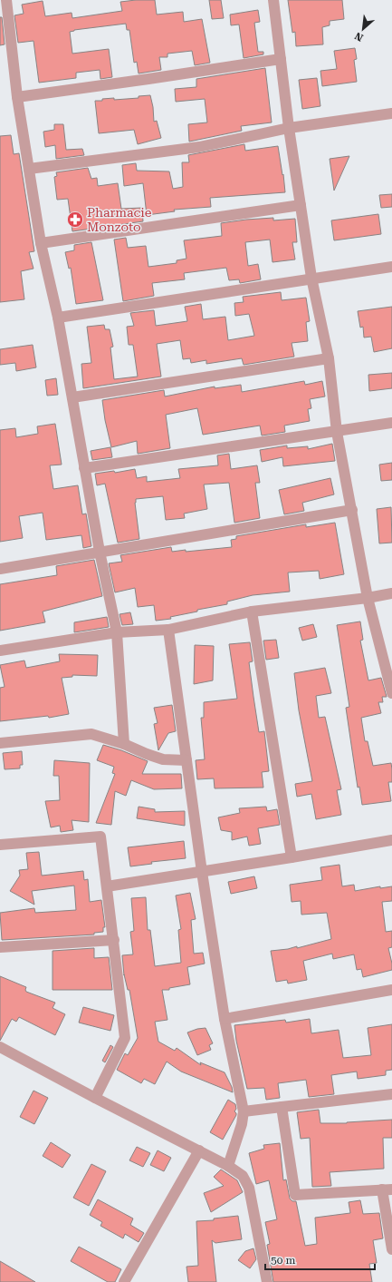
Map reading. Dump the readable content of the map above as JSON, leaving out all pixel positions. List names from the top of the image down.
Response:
{
  "places": {
    "pharmacy": ["Pharmacie Monzoto"]
  },
  "scale_bar": "50 m",
  "north": "bottom left"
}
